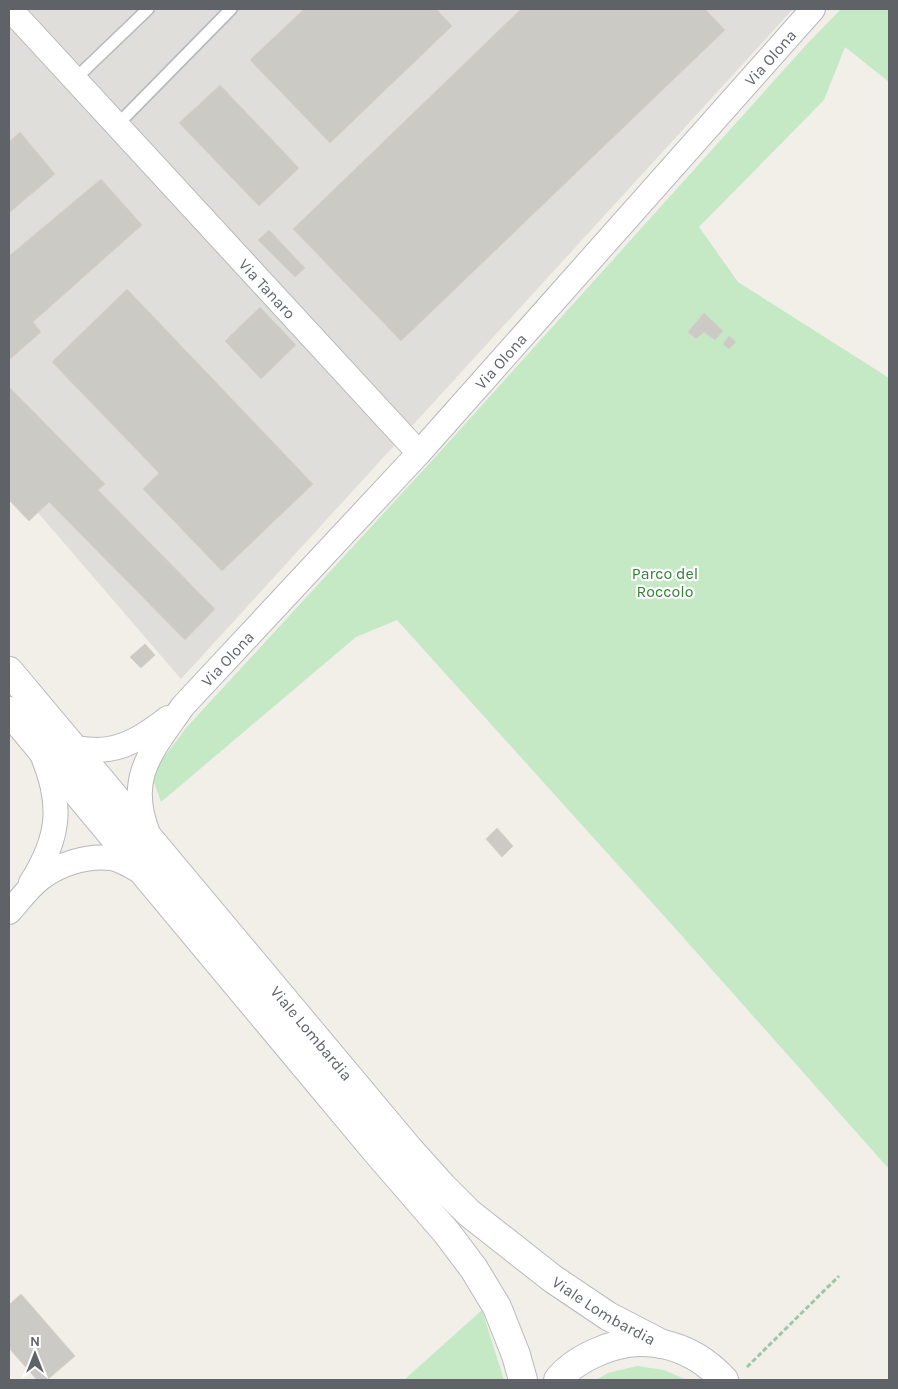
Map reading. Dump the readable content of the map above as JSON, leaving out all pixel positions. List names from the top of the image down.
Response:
{
  "streets": {
    "main road": ["Viale Lombardia"],
    "street": ["Via Olona", "Via Tanaro"]
  },
  "crossings": [
    ["Via Olona", "Via Tanaro"],
    ["Via Olona", "Viale Lombardia"]
  ],
  "parks": ["Parco del Roccolo"],
  "north": "top"
}
